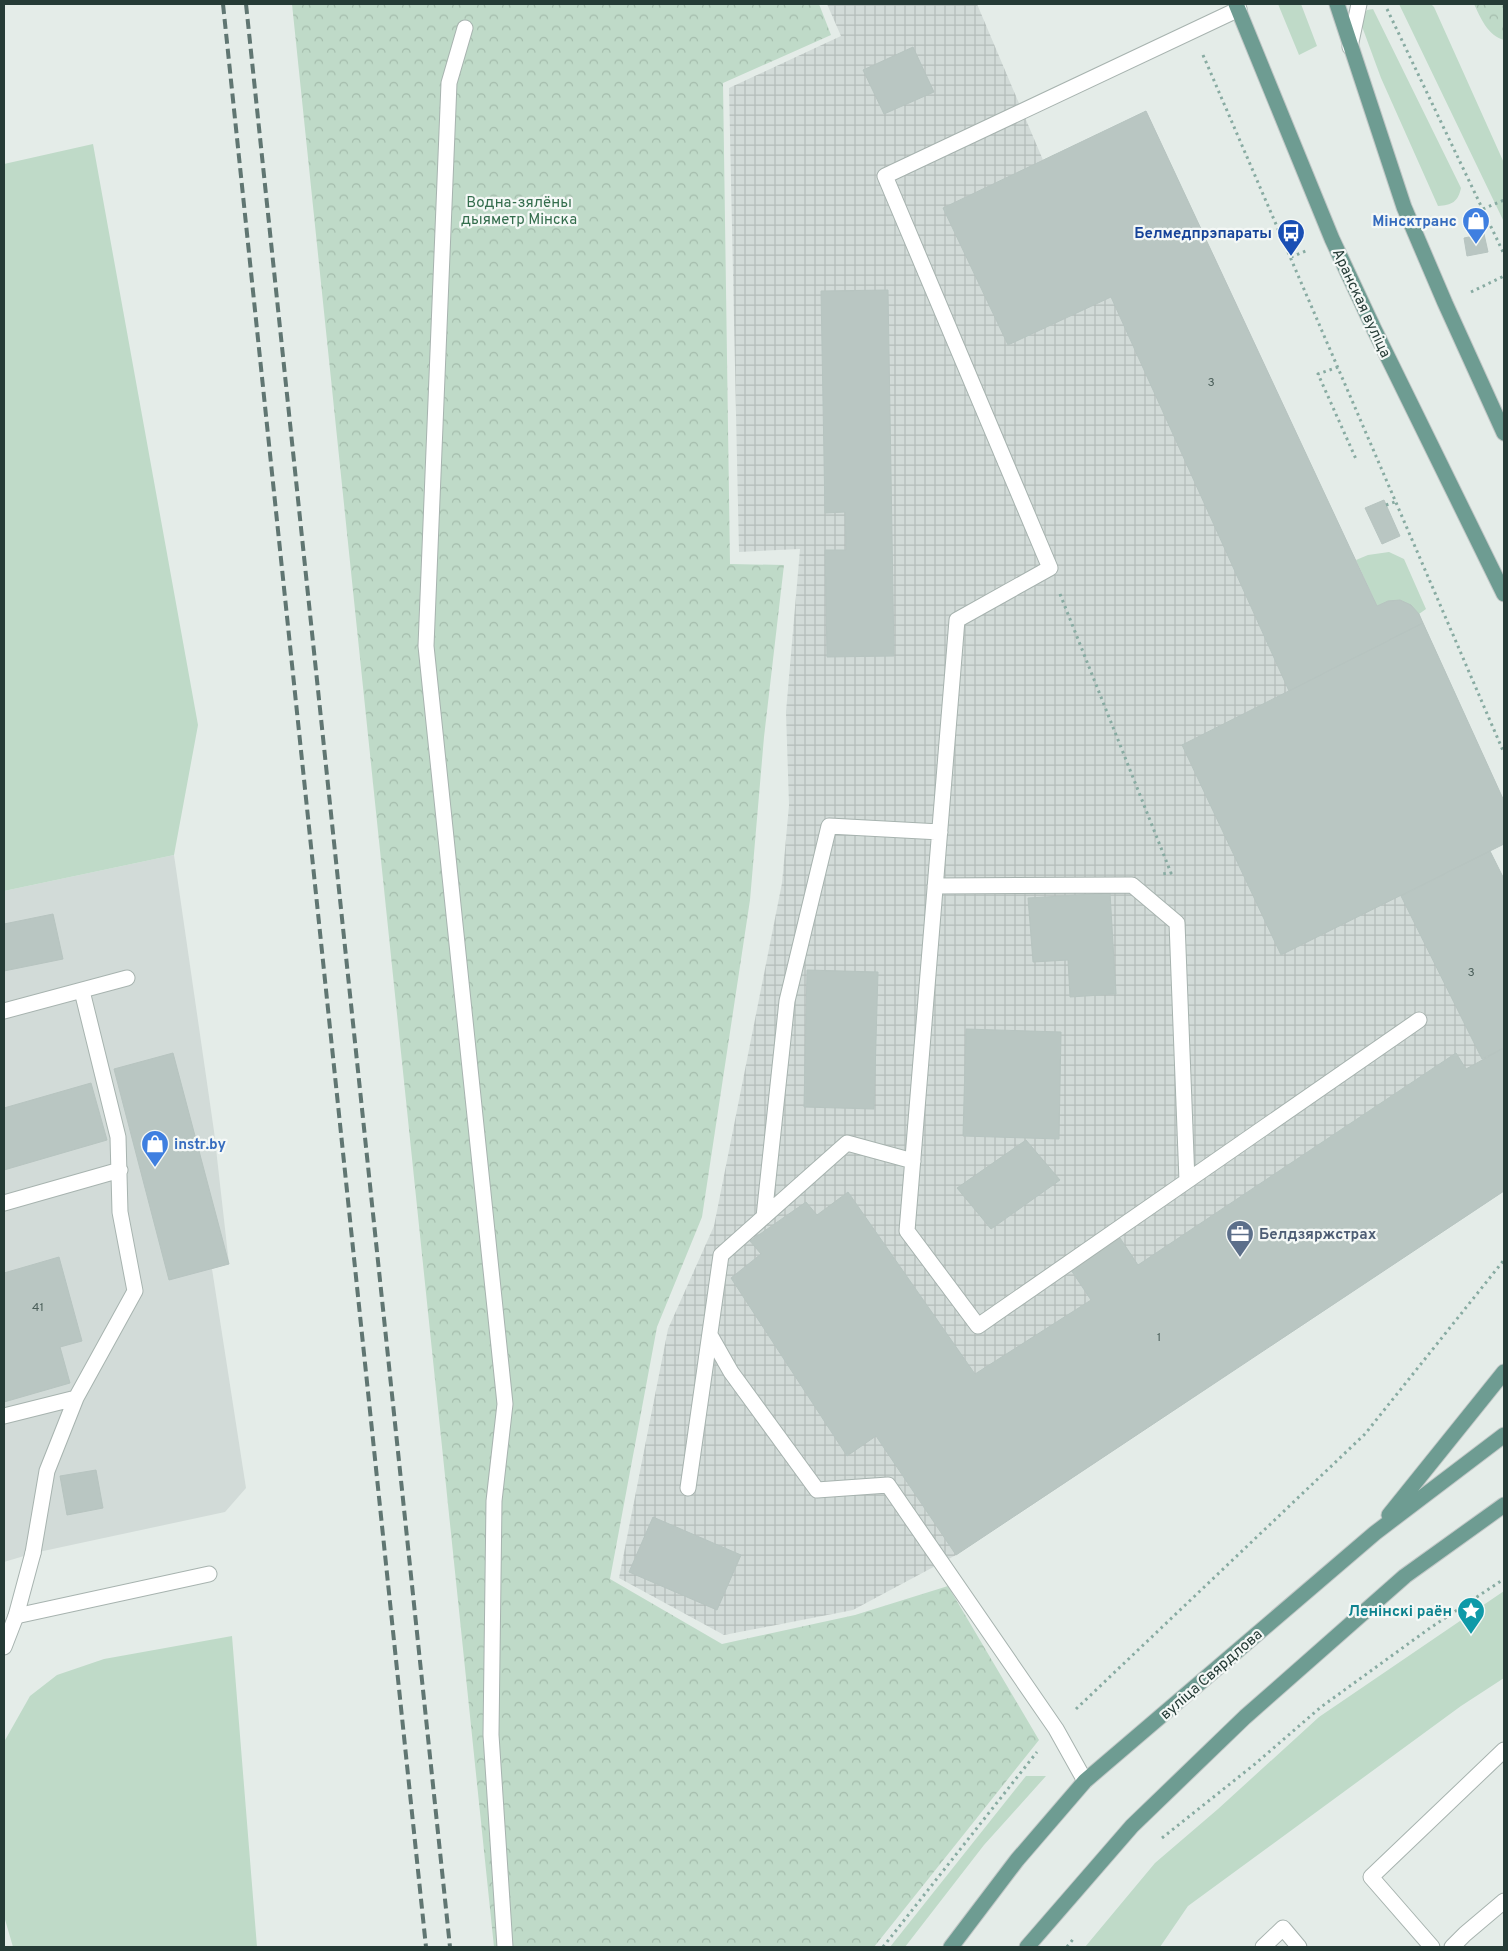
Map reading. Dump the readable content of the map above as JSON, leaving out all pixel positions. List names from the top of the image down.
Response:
{
  "streets": {
    "main road": ["Аранская вуліца", "вуліца Свярдлова"]
  },
  "parks": ["Водна-зялёны дыяметр Мінска"],
  "places": {
    "shop": ["Мінсктранс", "instr.by"],
    "bus stop": ["Белмедпрэпараты"],
    "office": ["Белдзяржстрах"],
    "place": ["Ленінскі раён"]
  },
  "house_numbers": [
    "3",
    "3",
    "41",
    "1"
  ]
}
